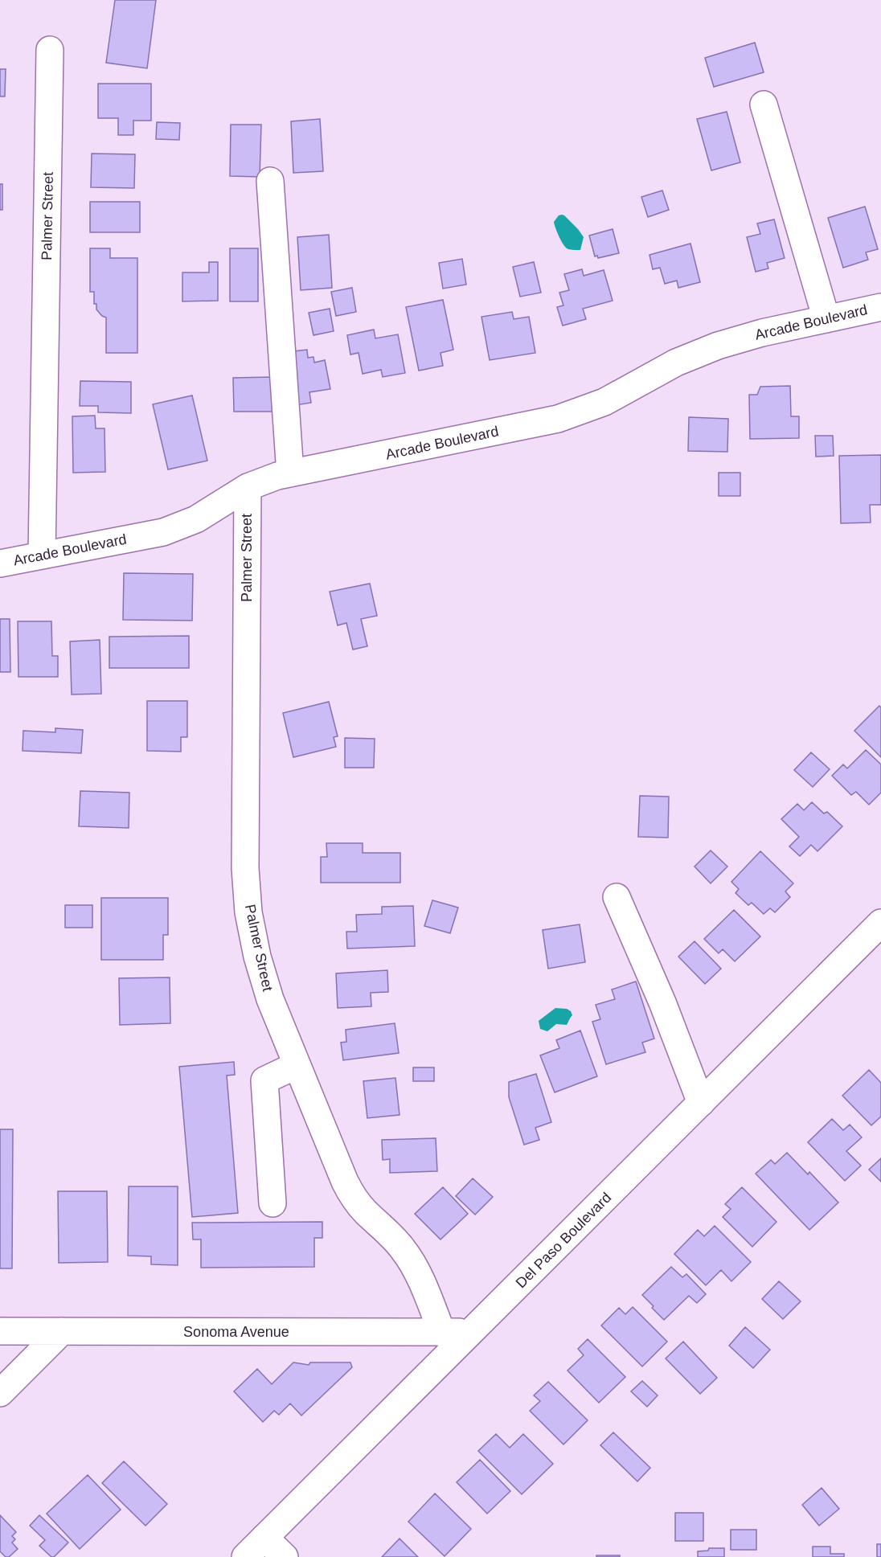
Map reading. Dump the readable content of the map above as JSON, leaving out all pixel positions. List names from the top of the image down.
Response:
{
  "streets": {
    "street": [
      "Palmer Street",
      "Arcade Boulevard",
      "Del Paso Boulevard",
      "Sonoma Avenue"
    ]
  },
  "crossings": [
    ["Palmer Street", "Arcade Boulevard"],
    ["Palmer Street", "Sonoma Avenue"],
    ["Del Paso Boulevard", "Sonoma Avenue"]
  ]
}
